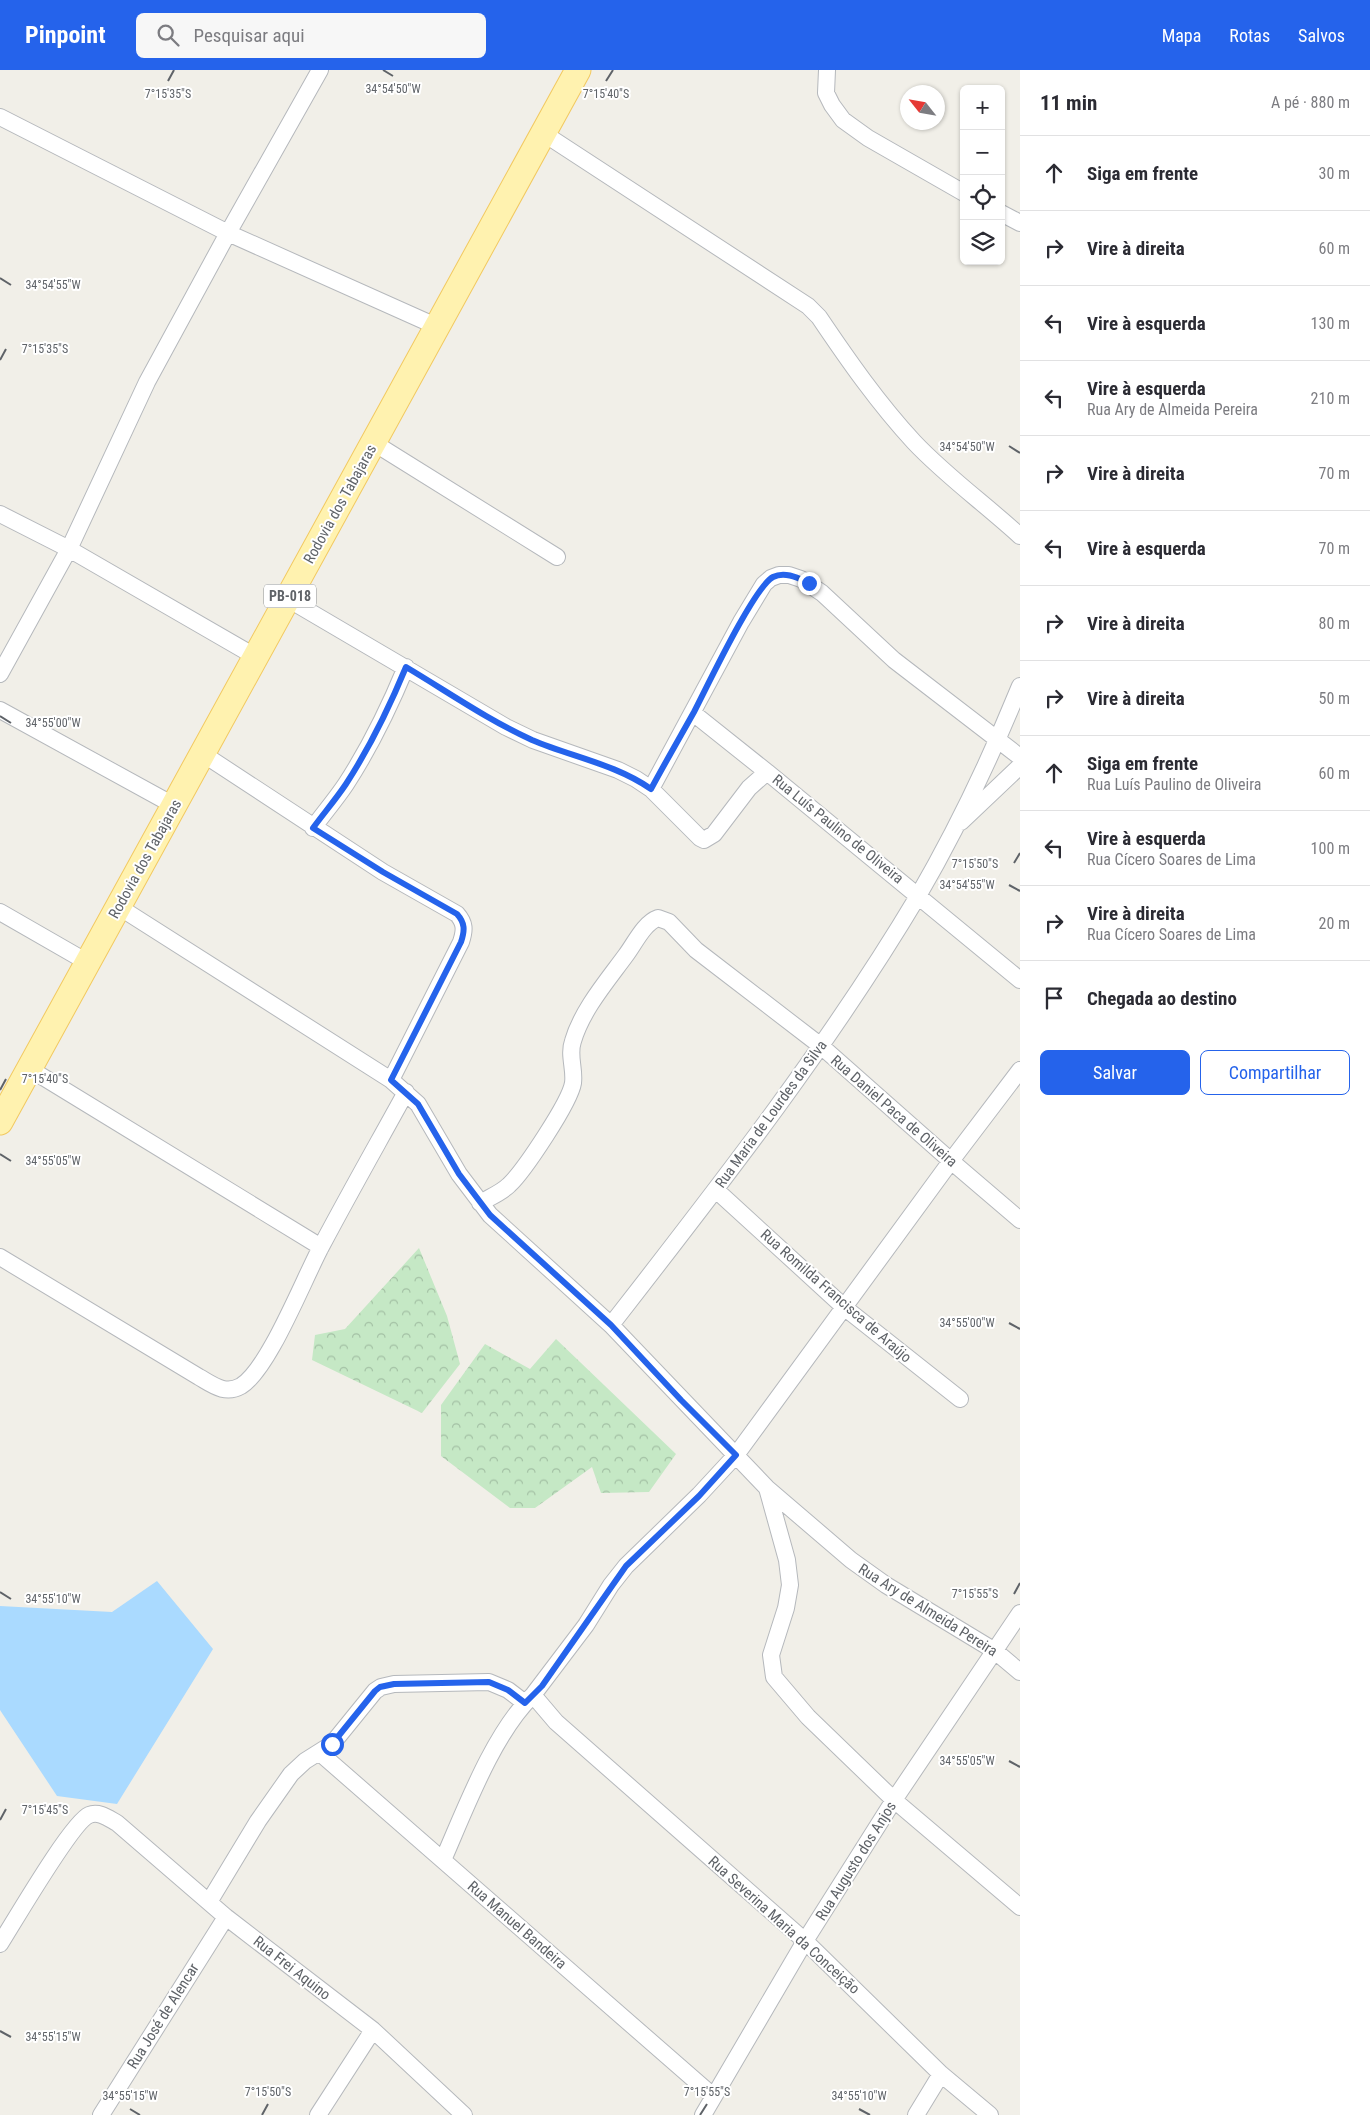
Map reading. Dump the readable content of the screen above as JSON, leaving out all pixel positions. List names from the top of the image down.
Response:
{
  "streets": {
    "main road": ["Rodovia dos Tabajaras", "PB-018"],
    "street": [
      "Rua Luís Paulino de Oliveira",
      "Rua Daniel Paca de Oliveira",
      "Rua Maria de Lourdes da Silva",
      "Rua Romilda Francisca de Araújo",
      "Rua Ary de Almeida Pereira",
      "Rua Augusto dos Anjos",
      "Rua Manuel Bandeira",
      "Rua Severina Maria da Conceição",
      "Rua Frei Aquino",
      "Rua José de Alencar"
    ]
  },
  "crossings": [
    ["Rodovia dos Tabajaras", "Rua Luís Paulino de Oliveira"],
    ["Rodovia dos Tabajaras", "Rua Ary de Almeida Pereira"],
    ["Rua Luís Paulino de Oliveira", "Rua Maria de Lourdes da Silva"],
    ["Rua Daniel Paca de Oliveira", "Rua Maria de Lourdes da Silva"],
    ["Rua Daniel Paca de Oliveira", "Rua Ary de Almeida Pereira"],
    ["Rua Maria de Lourdes da Silva", "Rua Romilda Francisca de Araújo"],
    ["Rua Maria de Lourdes da Silva", "Rua Ary de Almeida Pereira"],
    ["Rua Ary de Almeida Pereira", "Rua Augusto dos Anjos"],
    ["Rua Augusto dos Anjos", "Rua Manuel Bandeira"],
    ["Rua Augusto dos Anjos", "Rua Severina Maria da Conceição"],
    ["Rua Manuel Bandeira", "Rua Severina Maria da Conceição"],
    ["Rua Severina Maria da Conceição", "Rua Frei Aquino"],
    ["Rua Frei Aquino", "Rua José de Alencar"]
  ],
  "north": "top left",
  "page": {
    "header": "Pinpoint",
    "search": "Pesquisar aqui",
    "nav": ["Mapa", "Rotas", "Salvos"],
    "heading": ["11 min", "A pé · 880 m"],
    "map_buttons": ["+", "−"],
    "list": [
      ["Siga em frente", "30 m"],
      ["Vire à direita", "60 m"],
      ["Vire à esquerda", "130 m"],
      ["Vire à esquerda", "Rua Ary de Almeida Pereira", "210 m"],
      ["Vire à direita", "70 m"],
      ["Vire à esquerda", "70 m"],
      ["Vire à direita", "80 m"],
      ["Vire à direita", "50 m"],
      ["Siga em frente", "Rua Luís Paulino de Oliveira", "60 m"],
      ["Vire à esquerda", "Rua Cícero Soares de Lima", "100 m"],
      ["Vire à direita", "Rua Cícero Soares de Lima", "20 m"],
      "Chegada ao destino"
    ],
    "buttons": ["Salvar", "Compartilhar"]
  },
  "coordinates": [
    "34°54'50\"W",
    "7°15'35\"S",
    "7°15'40\"S",
    "34°54'55\"W",
    "34°55'00\"W",
    "7°15'50\"S",
    "34°55'05\"W",
    "7°15'55\"S",
    "34°55'10\"W",
    "7°15'45\"S",
    "34°55'15\"W"
  ]
}
